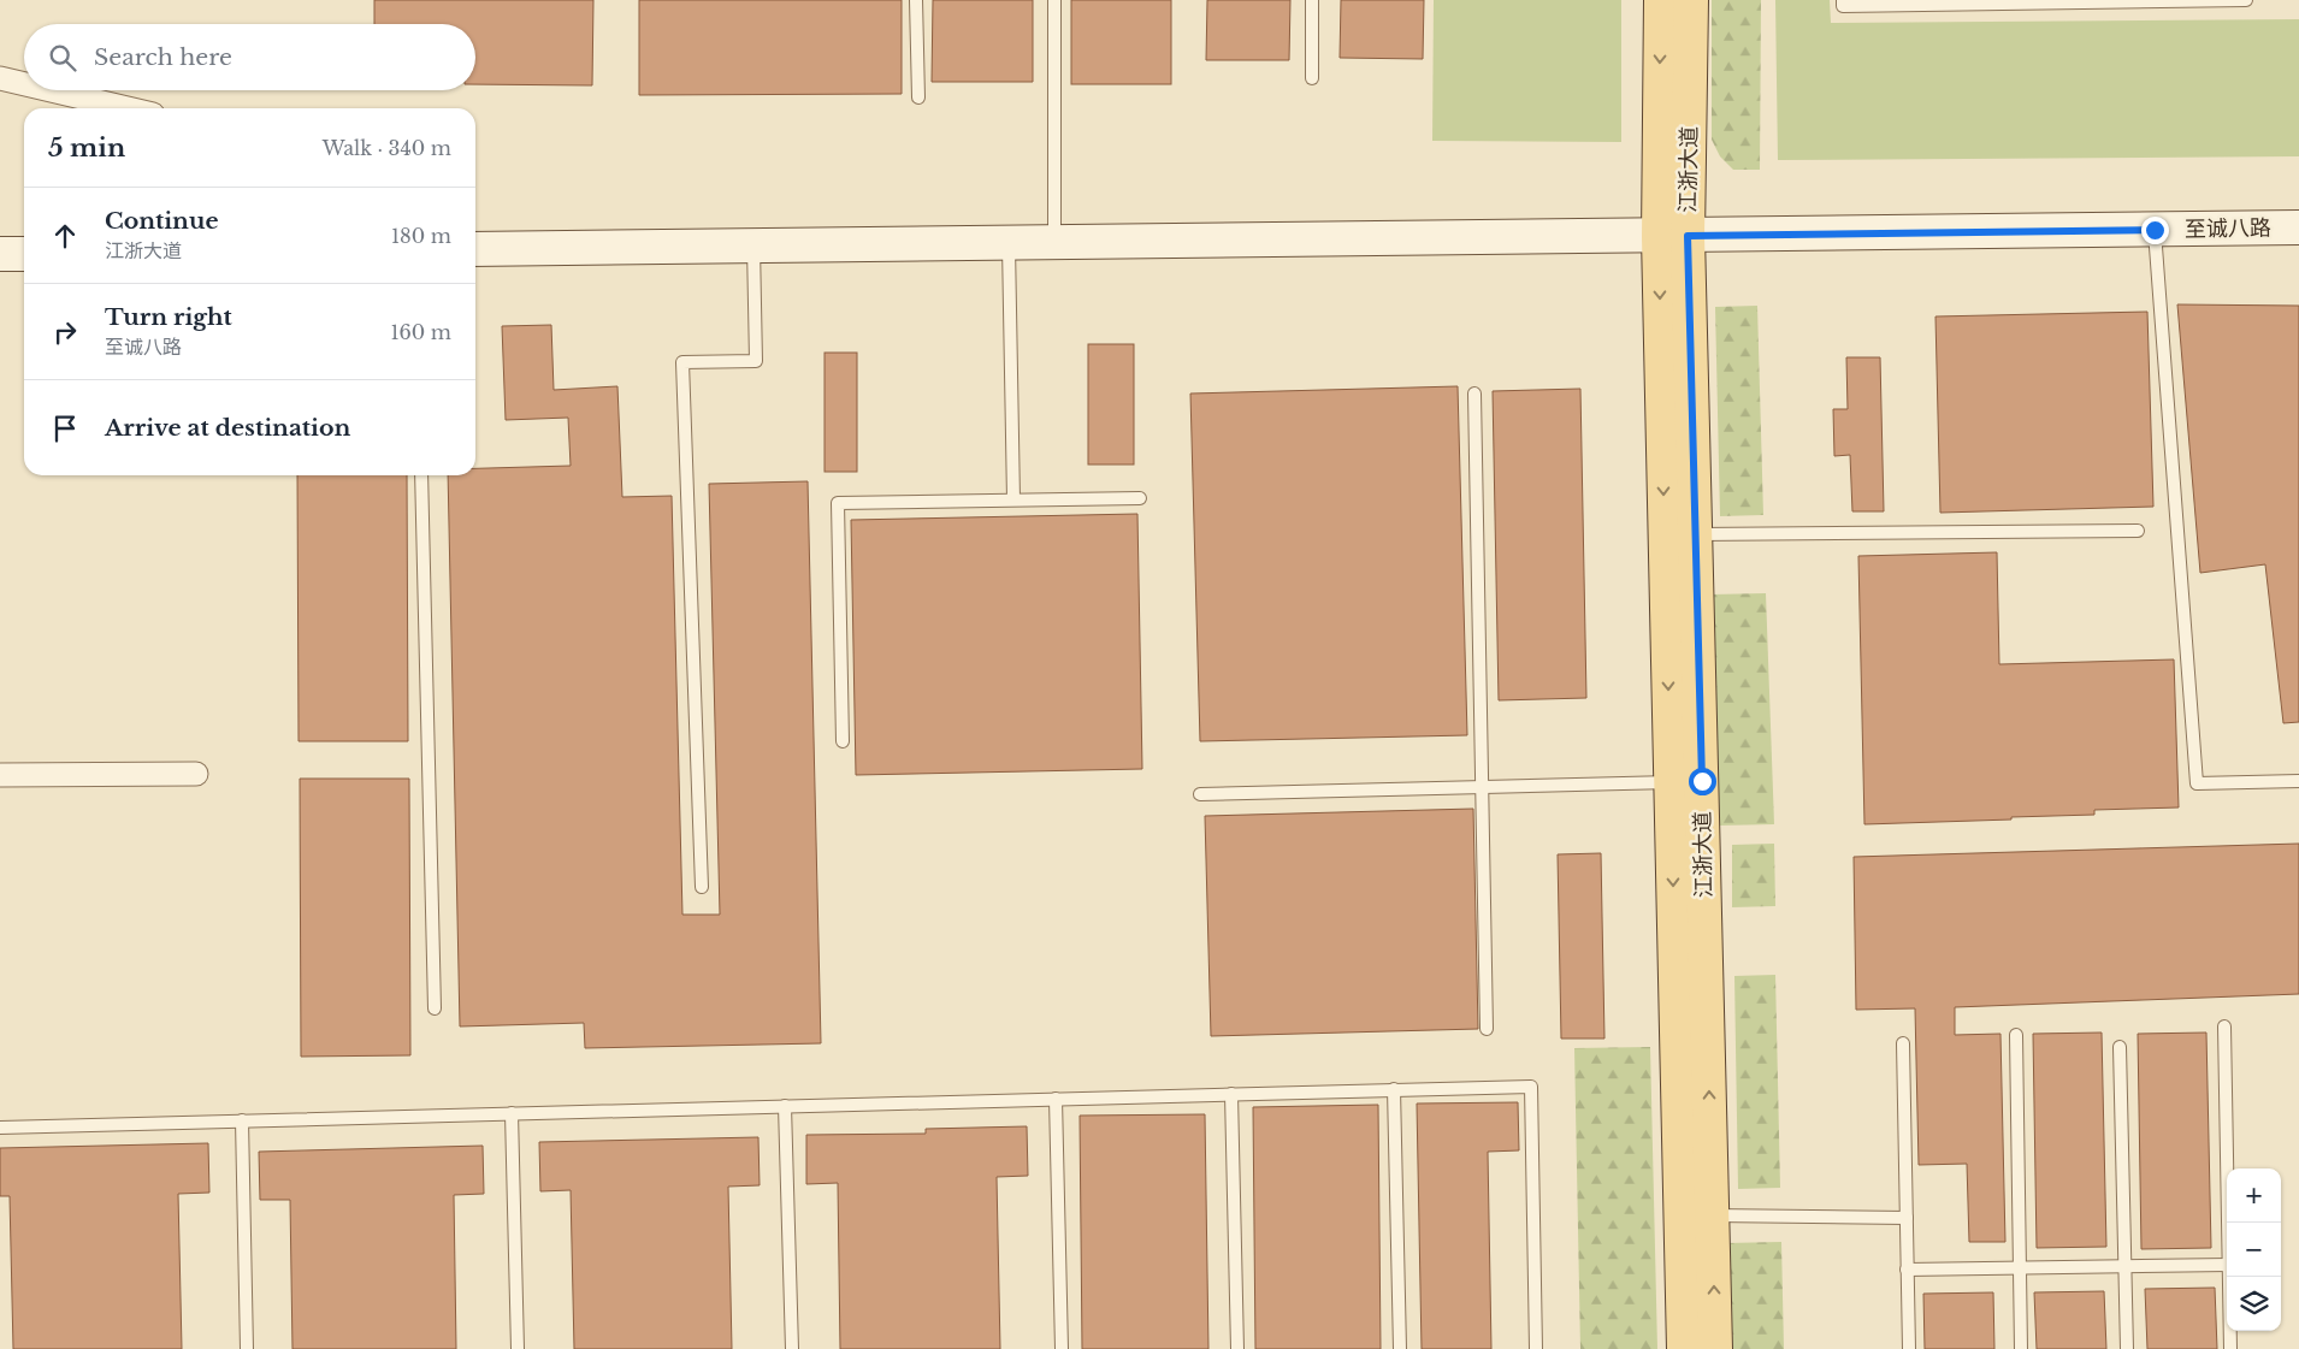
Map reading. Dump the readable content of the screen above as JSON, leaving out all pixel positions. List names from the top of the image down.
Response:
{
  "streets": {
    "main road": ["江浙大道", "至诚八路"]
  },
  "crossings": [
    ["江浙大道", "至诚八路"]
  ],
  "page": {
    "search": "Search here",
    "heading": ["5 min", "Walk · 340 m"],
    "list": [
      ["Continue", "江浙大道", "180 m"],
      ["Turn right", "至诚八路", "160 m"],
      "Arrive at destination"
    ],
    "map_buttons": ["+", "−"]
  }
}
